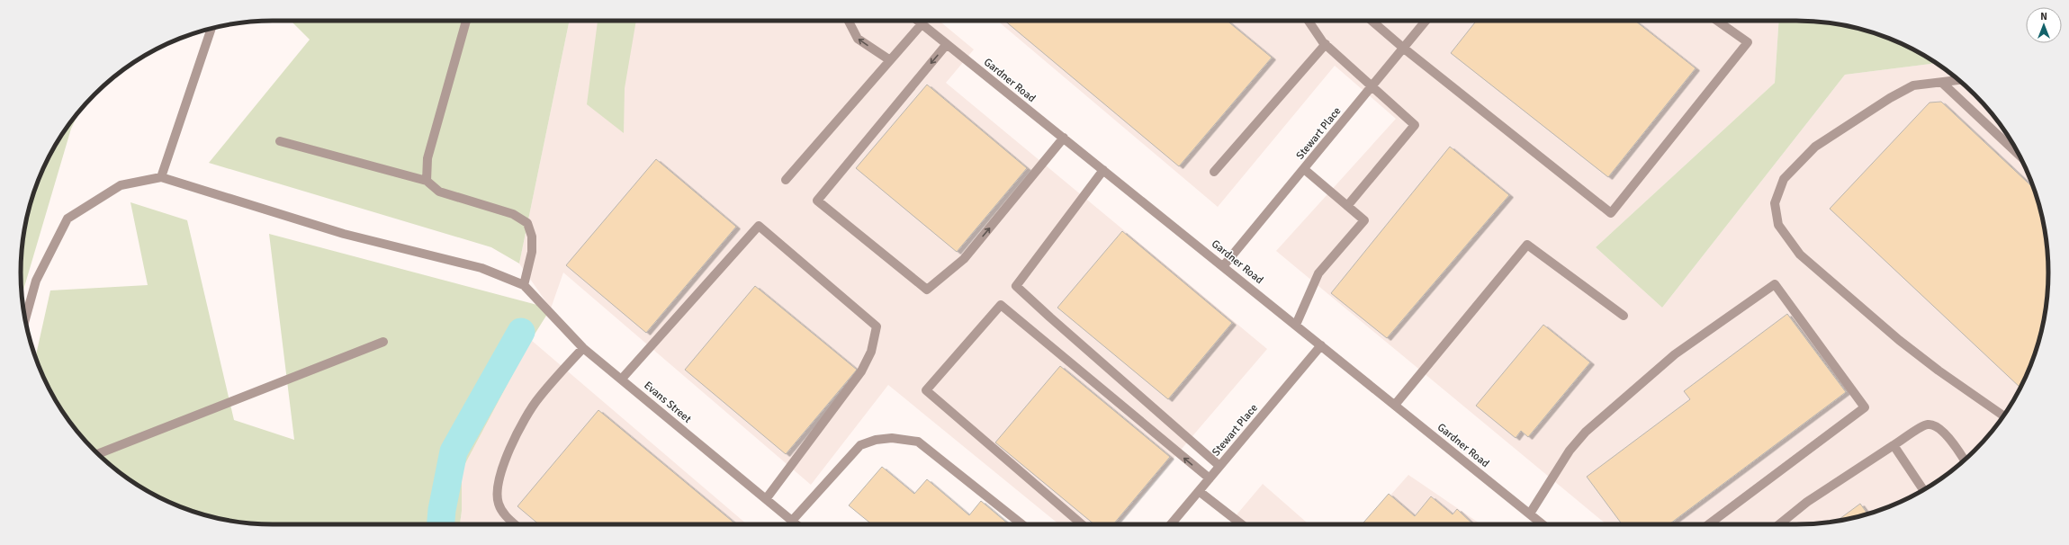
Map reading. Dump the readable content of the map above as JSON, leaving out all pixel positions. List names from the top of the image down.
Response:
{
  "streets": {
    "street": ["Gardner Road", "Stewart Place", "Evans Street"]
  },
  "crossings": [
    ["Gardner Road", "Stewart Place"]
  ],
  "north": "top"
}
